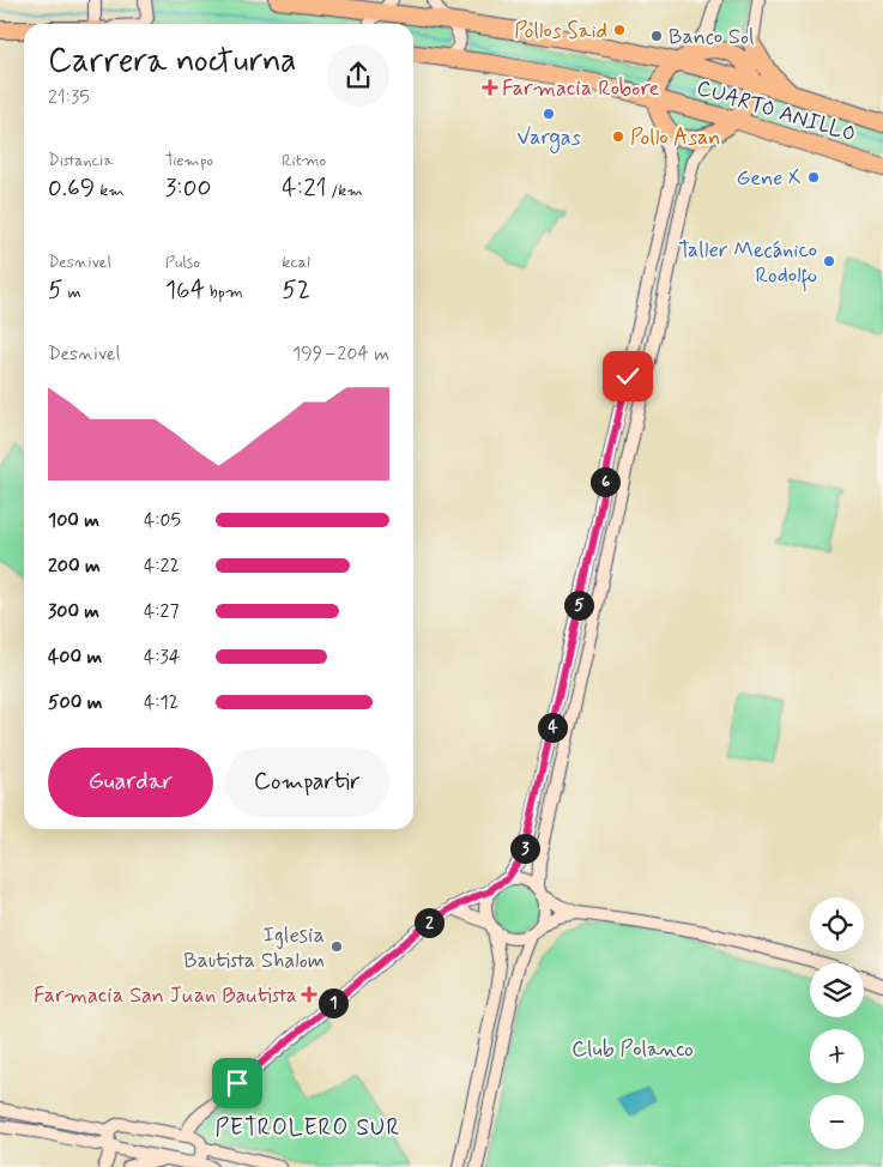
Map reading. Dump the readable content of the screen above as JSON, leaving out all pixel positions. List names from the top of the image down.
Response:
{
  "streets": {
    "highway": ["CUARTO ANILLO"]
  },
  "districts": ["PETROLERO SUR"],
  "parks": ["Club Polanco"],
  "places": {
    "other": [
      "Pollos Said",
      "Banco Sol",
      "Vargas",
      "Pollo Asan",
      "Gene X",
      "Taller Mecánico Rodolfo",
      "Iglesia Bautista Shalom"
    ],
    "health": ["Farmacia Robore", "Farmacia San Juan Bautista"]
  },
  "page": {
    "heading": ["Carrera nocturna", "21:35"],
    "stats": [
      ["Distancia", "0.69 km"],
      ["Tiempo", "3:00"],
      ["Ritmo", "4:21 /km"],
      ["Desnivel", "5 m"],
      ["Pulso", "164 bpm"],
      ["kcal", "52"]
    ],
    "chart": ["Desnivel", "199–204 m"],
    "pins": [
      "6",
      "5",
      "4",
      "3",
      "2",
      "1"
    ],
    "list": [
      {
        "name": "100 m",
        "note": "4:05"
      },
      {
        "name": "200 m",
        "note": "4:22"
      },
      {
        "name": "300 m",
        "note": "4:27"
      },
      {
        "name": "400 m",
        "note": "4:34"
      },
      {
        "name": "500 m",
        "note": "4:12"
      }
    ],
    "buttons": ["Guardar", "Compartir"],
    "map_buttons": ["+", "−"]
  }
}
